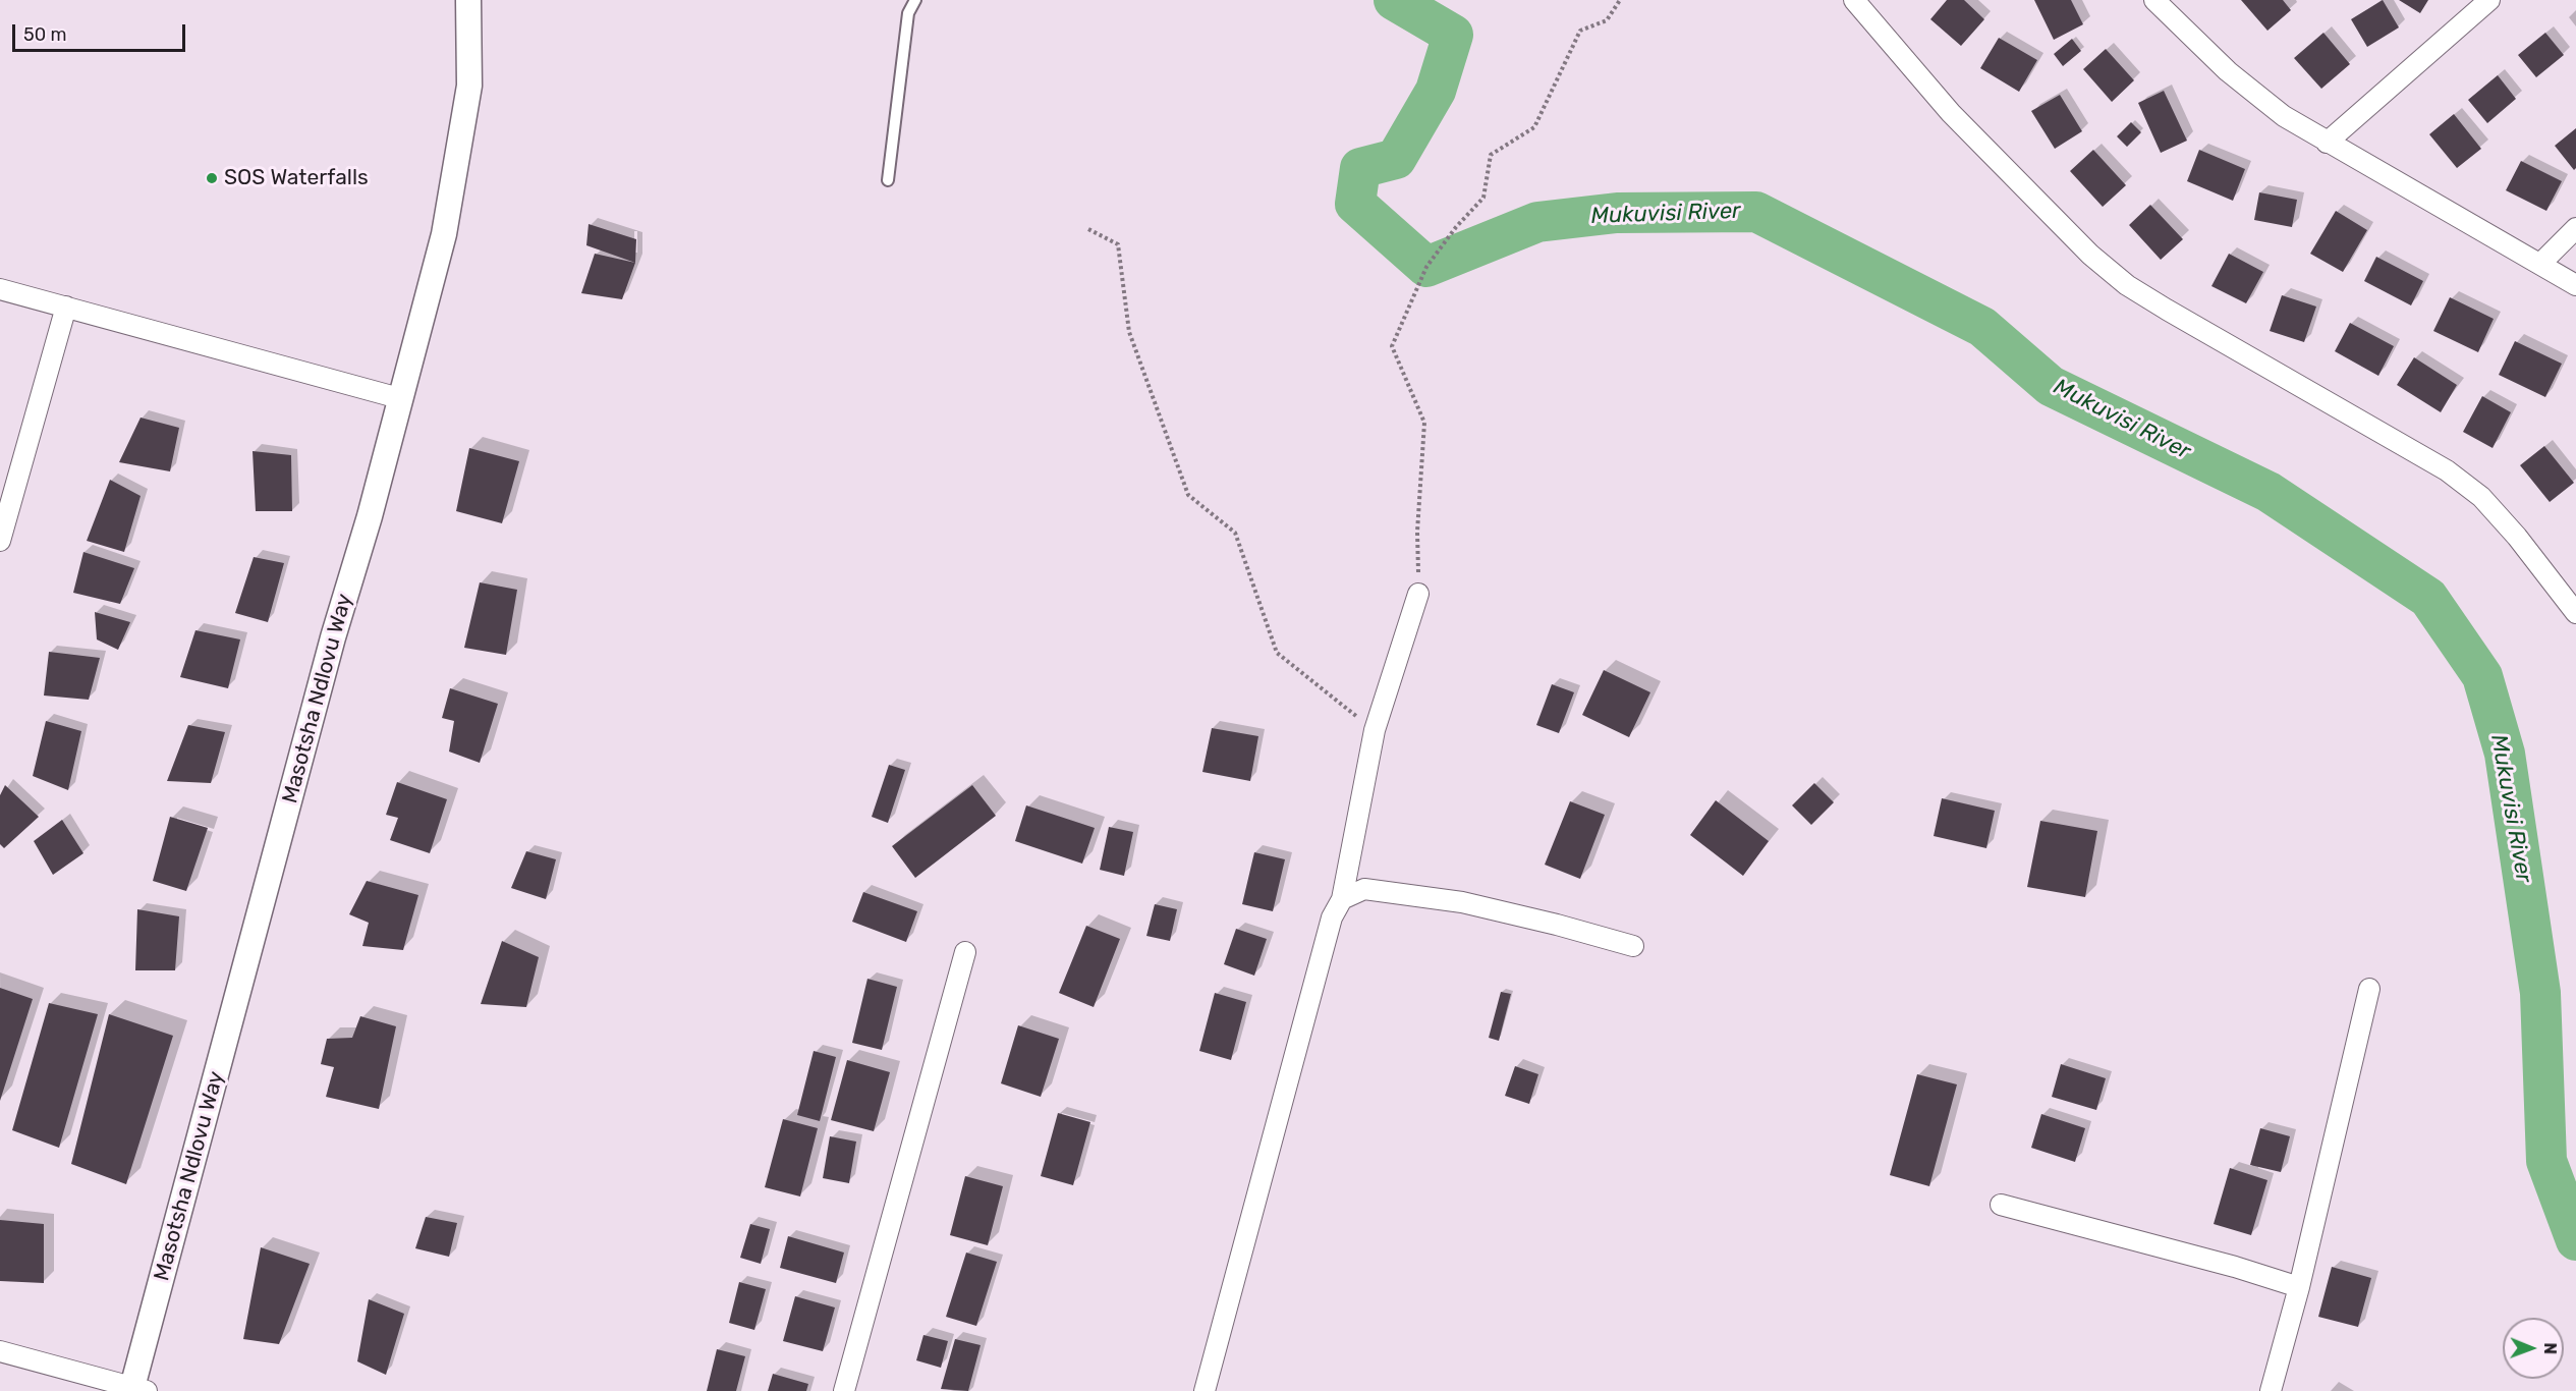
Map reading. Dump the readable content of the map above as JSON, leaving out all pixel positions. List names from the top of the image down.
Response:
{
  "streets": {
    "street": ["Masotsha Ndlovu Way"]
  },
  "water": ["Mukuvisi River"],
  "places": ["SOS Waterfalls"],
  "scale_bar": "50 m",
  "north": "right"
}
